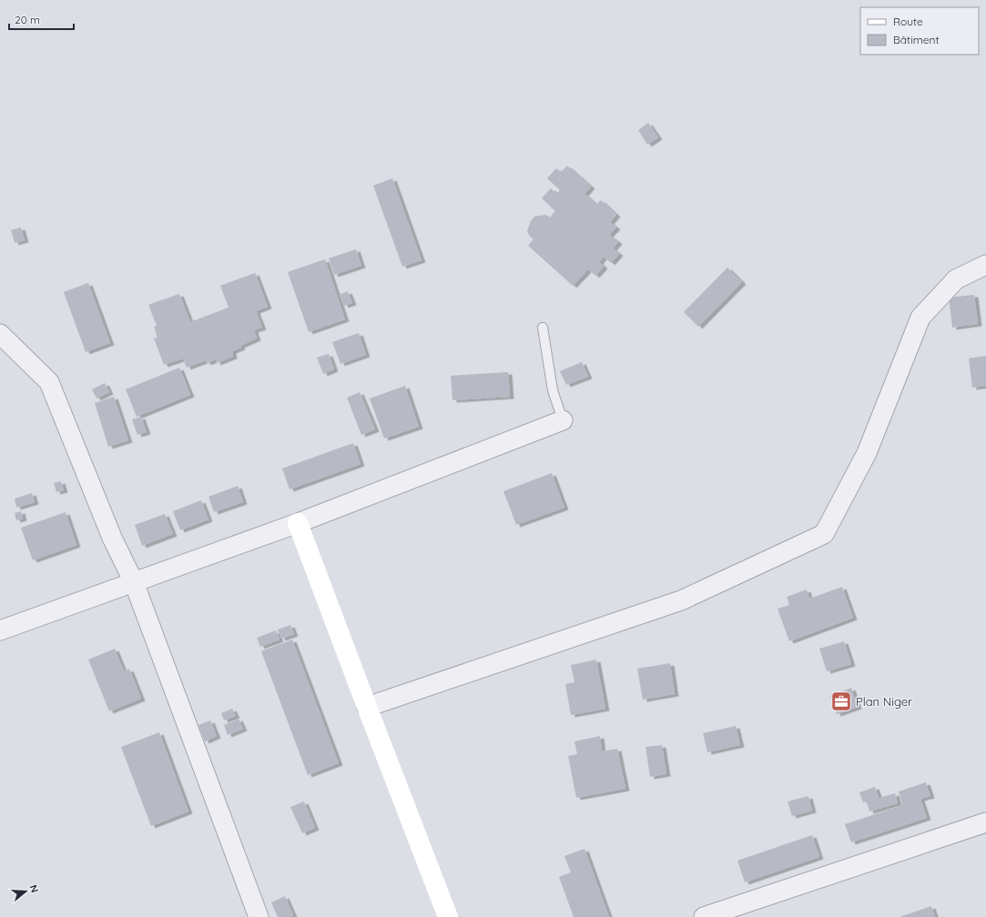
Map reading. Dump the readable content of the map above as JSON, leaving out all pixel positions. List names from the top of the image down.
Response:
{
  "places": {
    "office": ["Plan Niger"]
  },
  "legend": ["Route", "Bâtiment"],
  "scale_bar": "20 m",
  "north": "right"
}
